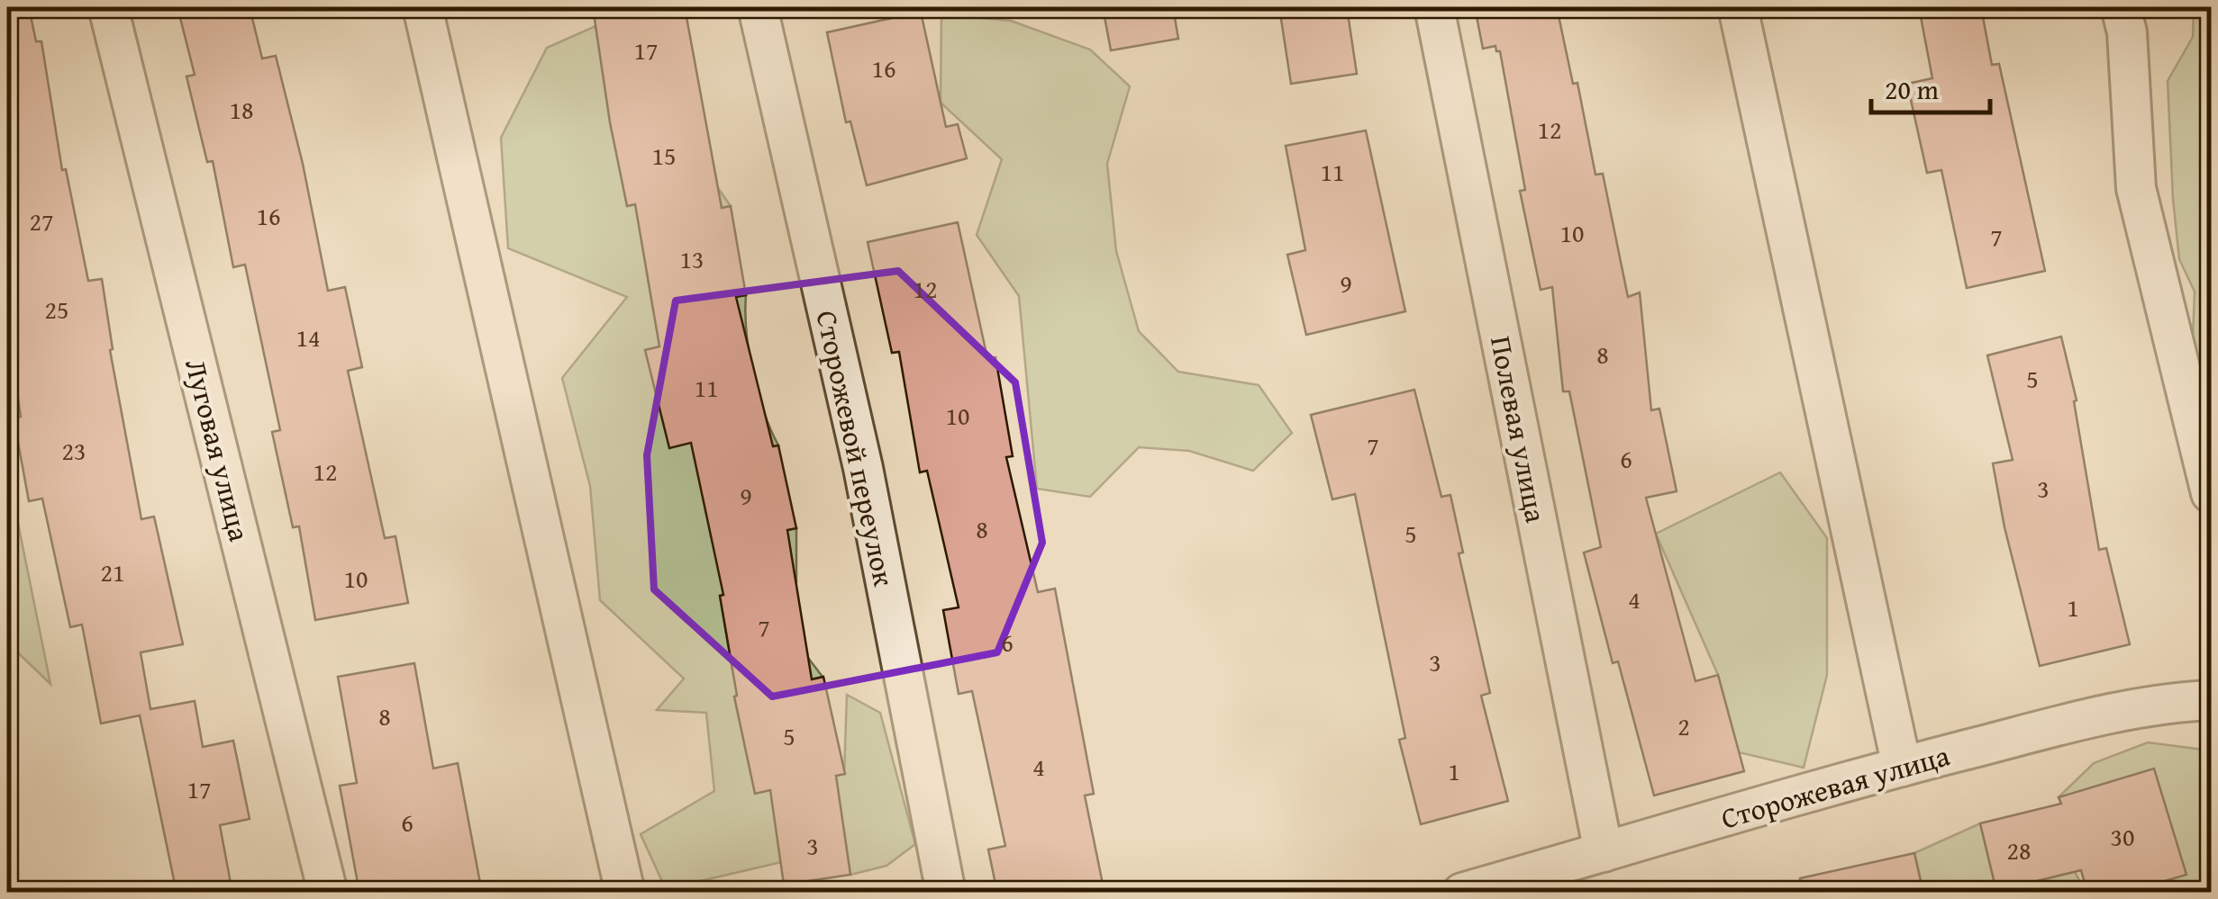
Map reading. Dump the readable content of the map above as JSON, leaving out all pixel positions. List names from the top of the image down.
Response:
{
  "streets": {
    "street": [
      "Полевая улица",
      "Сторожевой переулок",
      "Луговая улица",
      "Сторожевая улица"
    ]
  },
  "crossings": [
    ["Полевая улица", "Сторожевая улица"]
  ],
  "house_numbers": [
    "17",
    "16",
    "18",
    "12",
    "15",
    "11",
    "16",
    "27",
    "10",
    "7",
    "13",
    "9",
    "12",
    "25",
    "14",
    "8",
    "5",
    "11",
    "10",
    "7",
    "23",
    "6",
    "12",
    "3",
    "9",
    "8",
    "5",
    "21",
    "10",
    "4",
    "1",
    "7",
    "6",
    "3",
    "8",
    "2",
    "5",
    "4",
    "1",
    "17",
    "6",
    "30",
    "3",
    "28"
  ],
  "scale_bar": "20 m"
}
